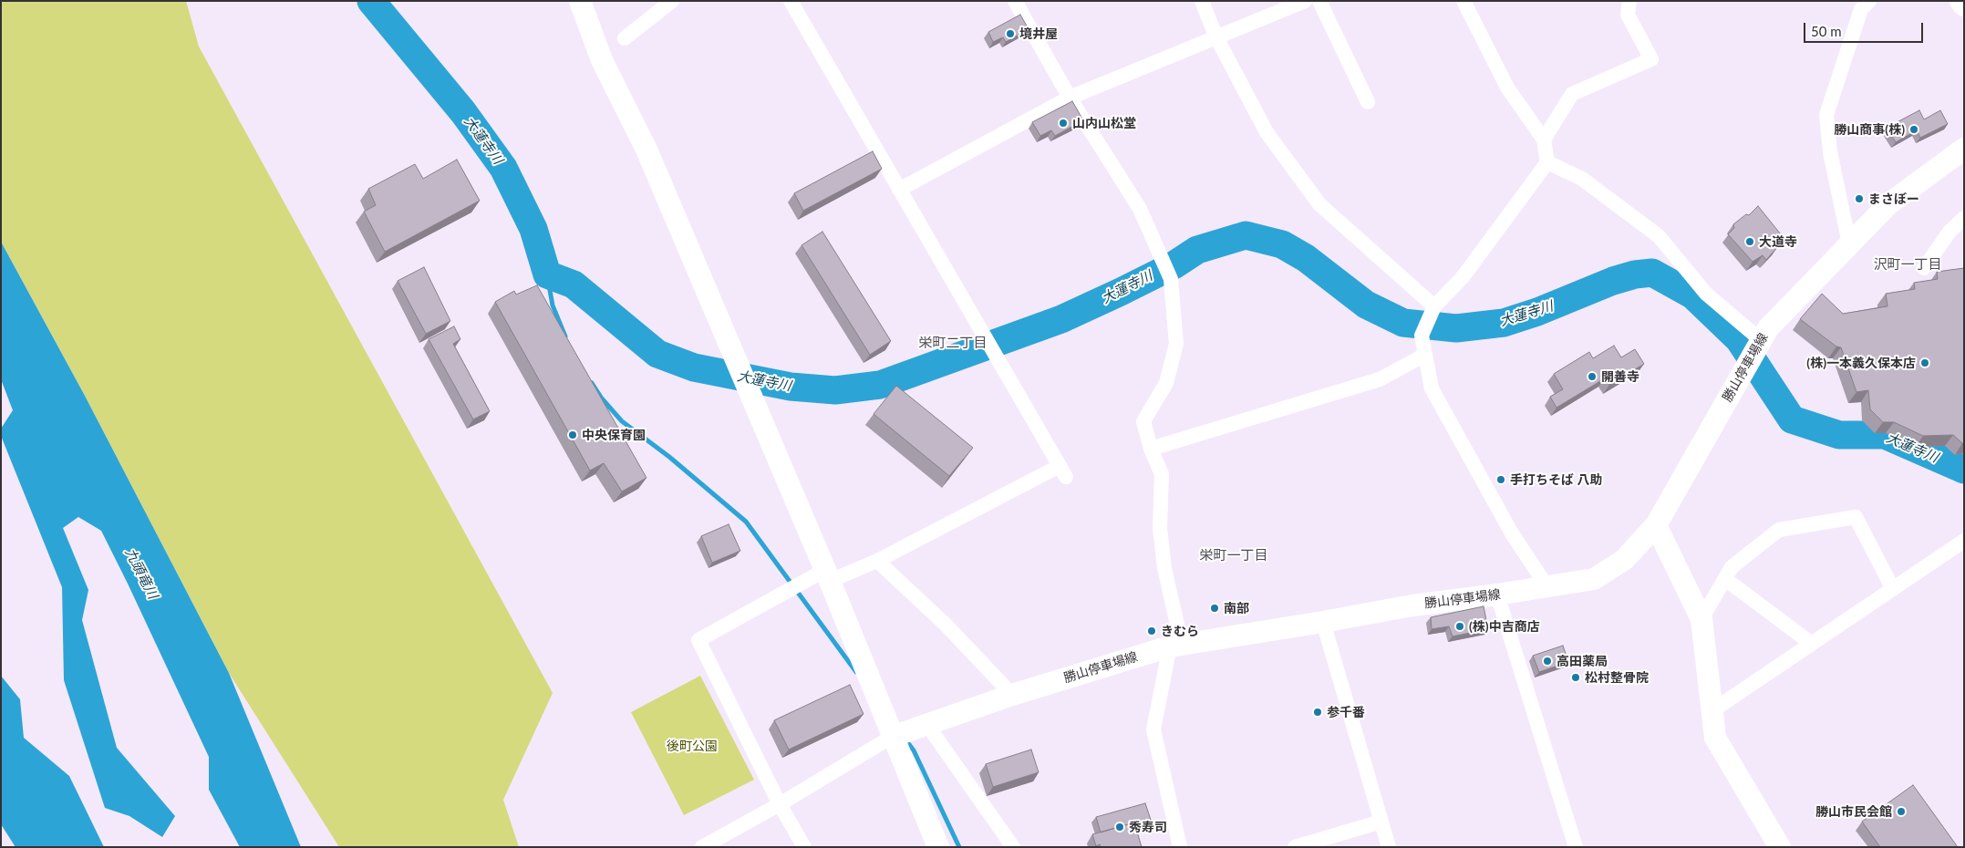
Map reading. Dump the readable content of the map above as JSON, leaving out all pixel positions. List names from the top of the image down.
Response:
{
  "streets": {
    "main road": ["勝山停車場線"]
  },
  "districts": ["沢町一丁目", "栄町二丁目", "栄町一丁目"],
  "water": ["大蓮寺川", "九頭竜川"],
  "parks": ["後町公園"],
  "places": [
    "境井屋",
    "山内山松堂",
    "勝山商事(株)",
    "まさぼー",
    "大道寺",
    "(株)一本義久保本店",
    "開善寺",
    "中央保育園",
    "手打ちそば 八助",
    "南部",
    "(株)中吉商店",
    "きむら",
    "高田薬局",
    "松村整骨院",
    "参千番",
    "勝山市民会館",
    "秀寿司"
  ],
  "scale_bar": "50 m"
}
